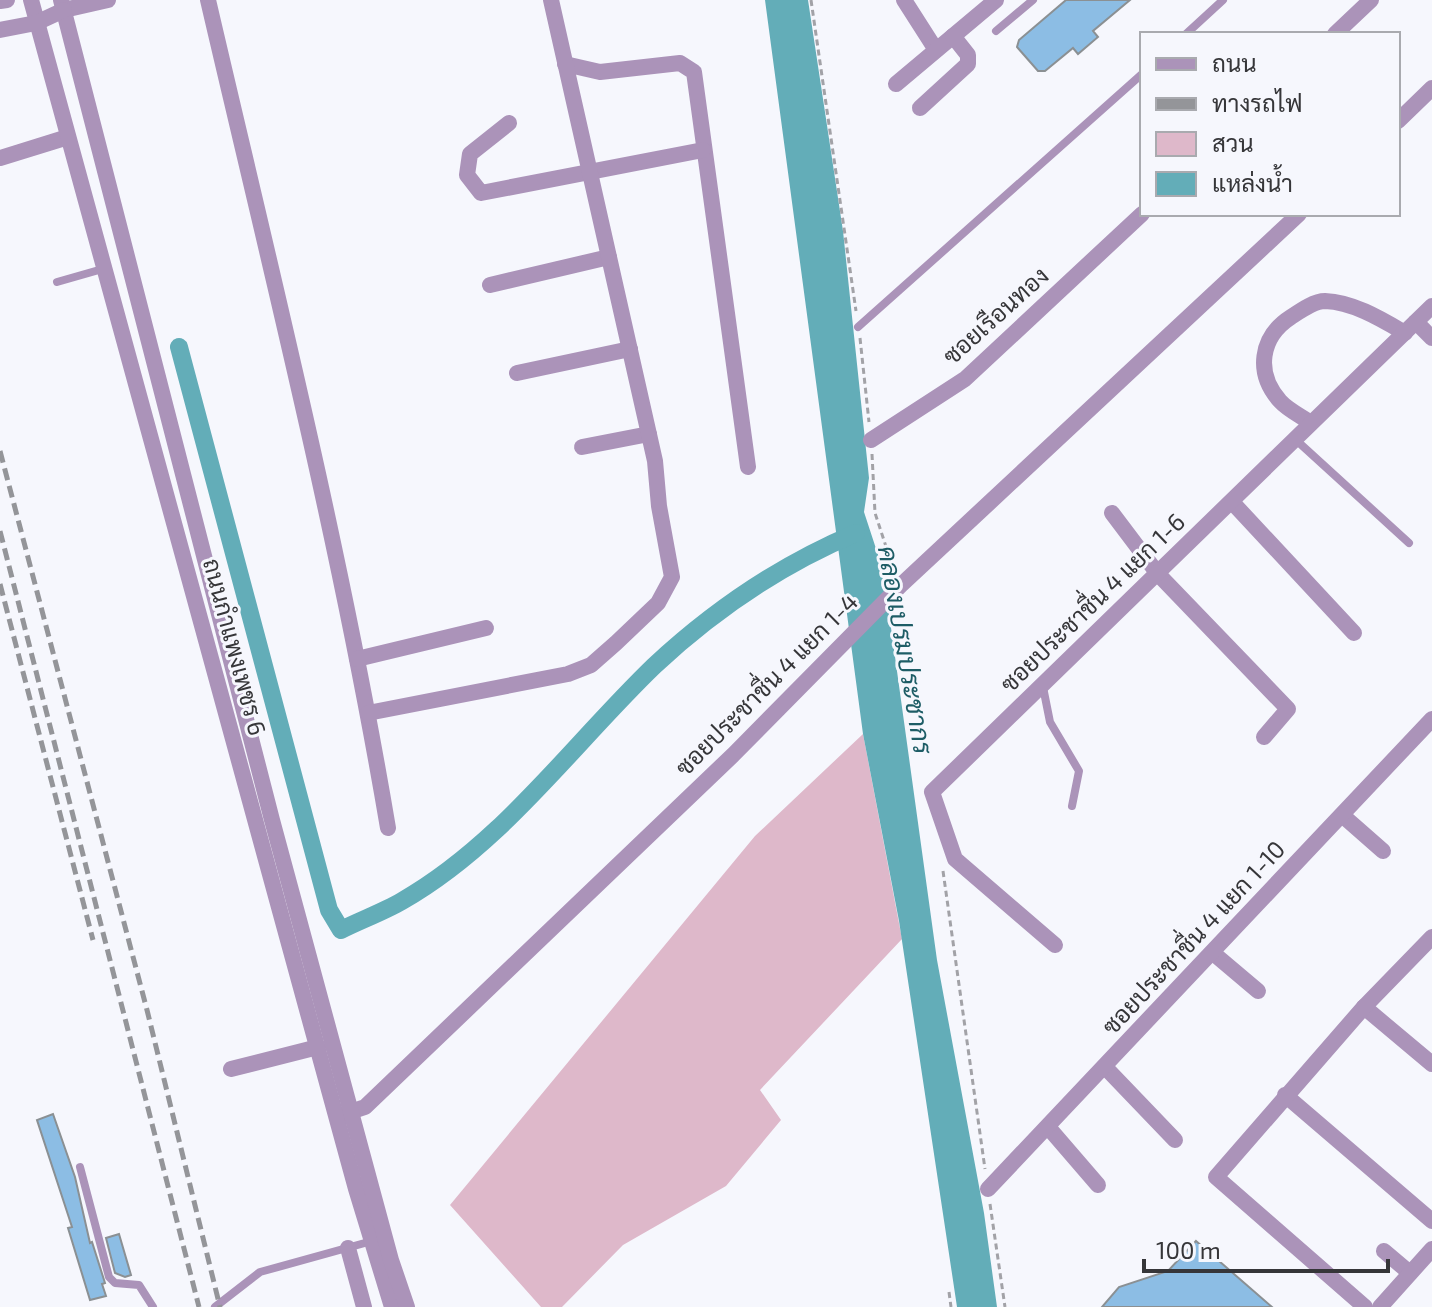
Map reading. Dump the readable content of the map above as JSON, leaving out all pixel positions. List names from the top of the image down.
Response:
{
  "streets": {
    "street": [
      "ซอยเรือนทอง",
      "ซอยประชาชื่น 4 แยก 1-6",
      "ถนนกำแพงเพชร 6",
      "ซอยประชาชื่น 4 แยก 1-4",
      "ซอยประชาชื่น 4 แยก 1-10"
    ]
  },
  "crossings": [
    ["ถนนกำแพงเพชร 6", "ซอยประชาชื่น 4 แยก 1-4"]
  ],
  "water": ["คลองเปรมประชากร"],
  "legend": [
    "ถนน",
    "ทางรถไฟ",
    "สวน",
    "แหล่งน้ำ"
  ],
  "scale_bar": "100 m"
}
